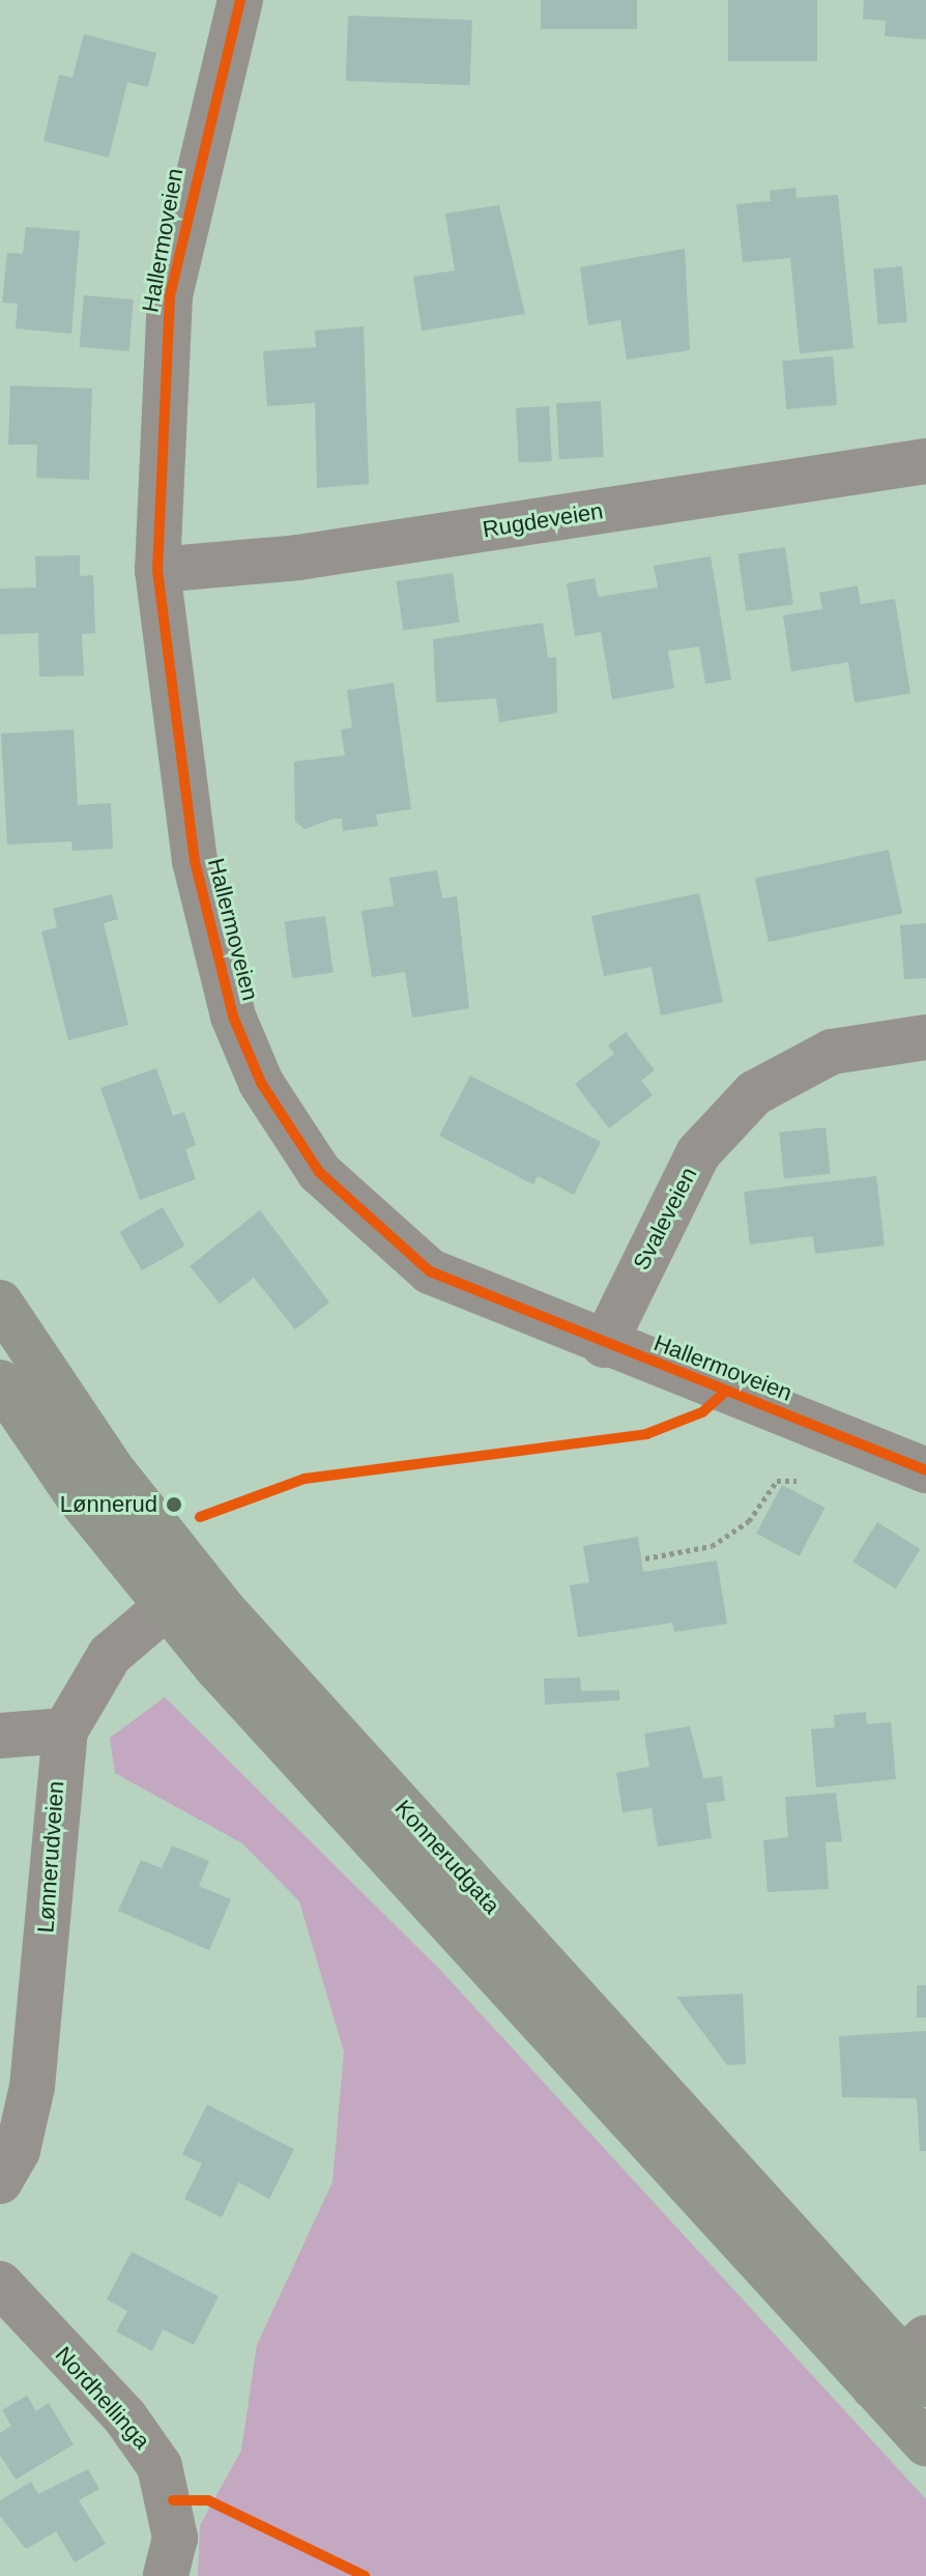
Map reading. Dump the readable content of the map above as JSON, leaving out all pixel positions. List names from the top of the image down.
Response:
{
  "streets": {
    "main road": ["Konnerudgata"],
    "street": [
      "Hallermoveien",
      "Rugdeveien",
      "Svaleveien",
      "Lønnerudveien",
      "Nordhellinga"
    ]
  },
  "crossings": [
    ["Hallermoveien", "Rugdeveien"],
    ["Hallermoveien", "Svaleveien"],
    ["Lønnerudveien", "Konnerudgata"]
  ],
  "places": ["Lønnerud"]
}
